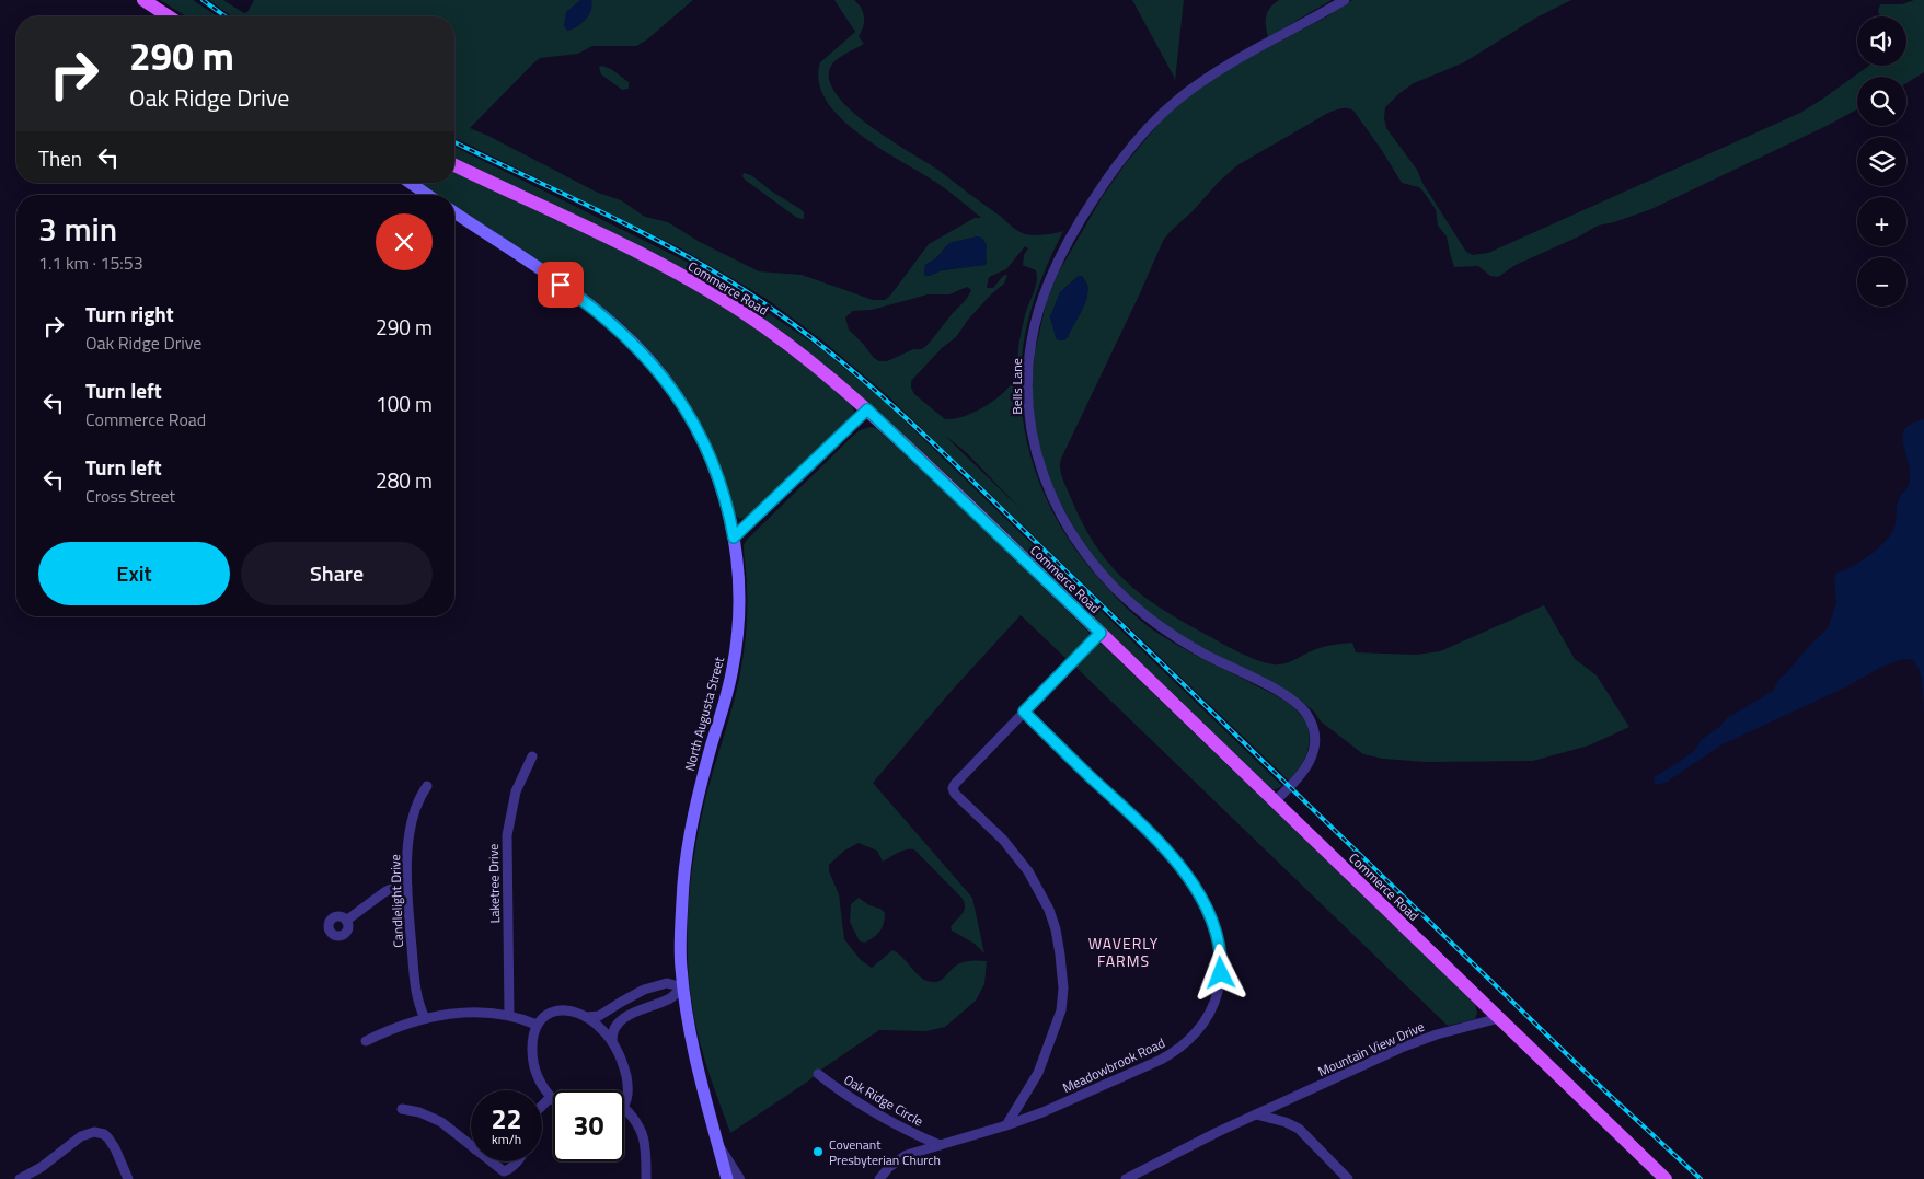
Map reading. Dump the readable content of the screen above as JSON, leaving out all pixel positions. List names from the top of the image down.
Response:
{
  "streets": {
    "main road": ["Commerce Road", "North Augusta Street"],
    "street": [
      "Bells Lane",
      "Laketree Drive",
      "Candlelight Drive",
      "Mountain View Drive",
      "Meadowbrook Road",
      "Oak Ridge Circle"
    ]
  },
  "crossings": [
    ["Commerce Road", "Bells Lane"],
    ["Commerce Road", "Mountain View Drive"],
    ["Meadowbrook Road", "Oak Ridge Circle"]
  ],
  "districts": ["WAVERLY FARMS"],
  "places": ["Covenant Presbyterian Church"],
  "page": {
    "map_buttons": ["+", "−"],
    "turn": ["290 m", "Oak Ridge Drive"],
    "then": "Then",
    "heading": ["3 min", "1.1 km · 15:53"],
    "list": [
      {
        "name": "Turn right",
        "note": "Oak Ridge Drive",
        "value": "290 m"
      },
      {
        "name": "Turn left",
        "note": "Commerce Road",
        "value": "100 m"
      },
      {
        "name": "Turn left",
        "note": "Cross Street",
        "value": "280 m"
      }
    ],
    "buttons": ["Exit", "Share"],
    "speed": "22 km/h",
    "limit": "30"
  }
}
